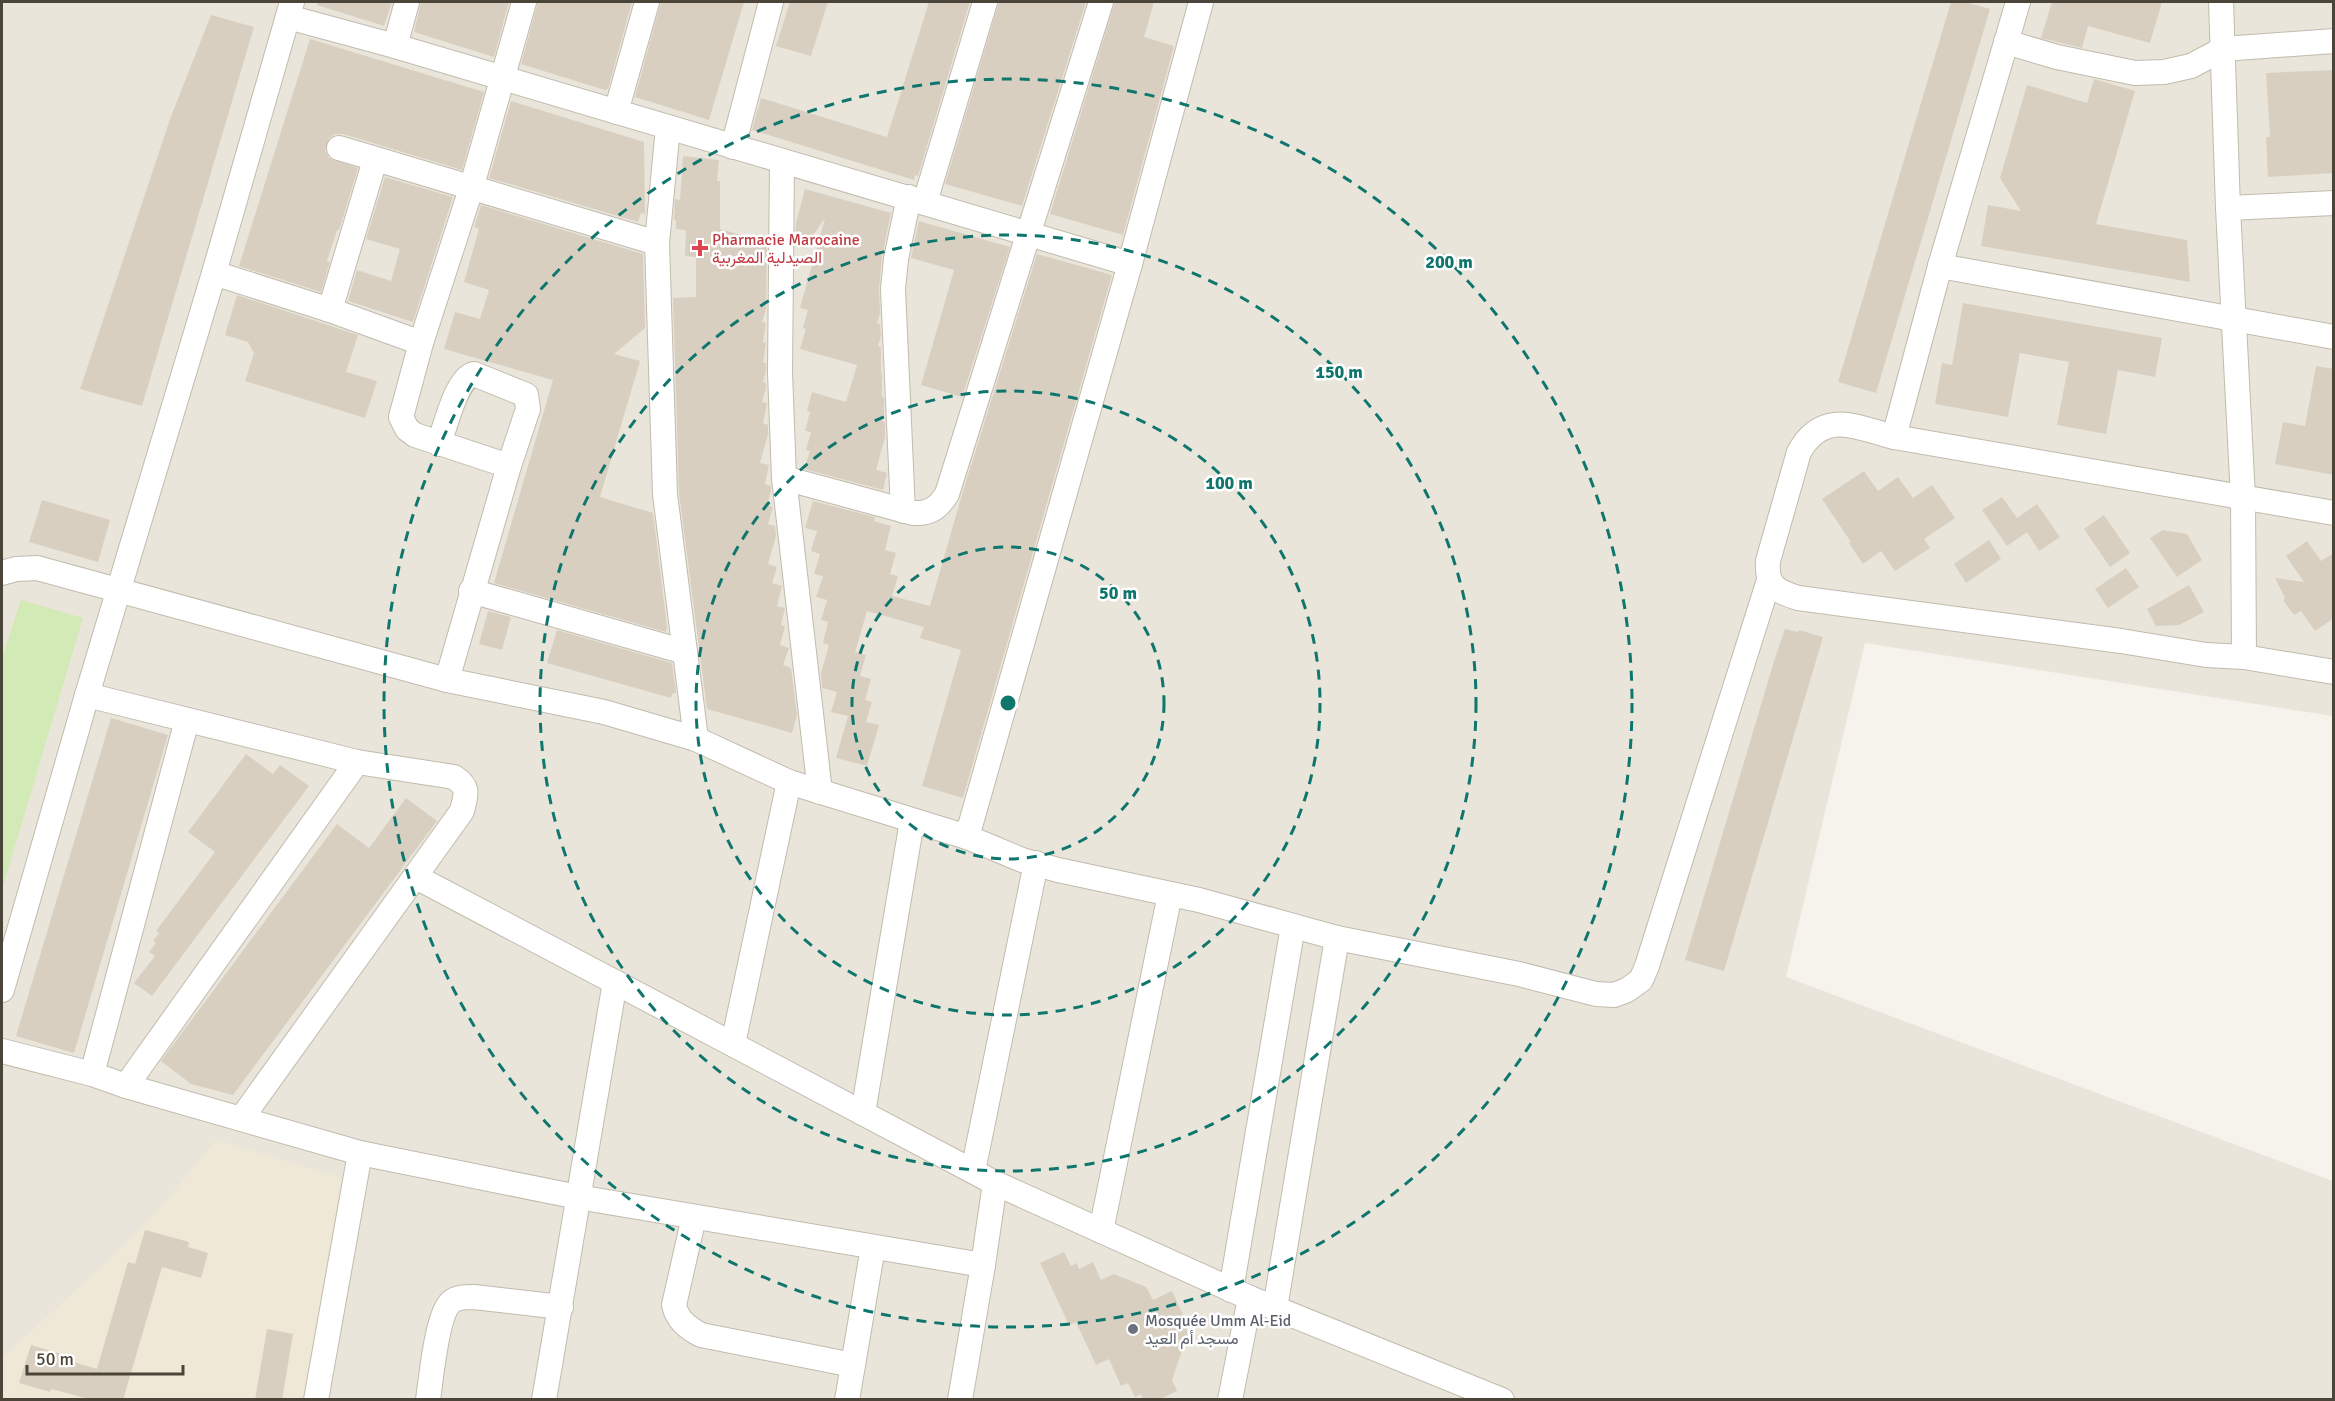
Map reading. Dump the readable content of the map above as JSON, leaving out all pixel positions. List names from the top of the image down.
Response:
{
  "places": {
    "health": ["Pharmacie Marocaine الصيدلية المغربية"],
    "other": ["Mosquée Umm Al-Eid مسجد أم العيد"]
  },
  "scale_bar": "50 m",
  "rings": [
    "200 m",
    "150 m",
    "100 m",
    "50 m"
  ]
}
